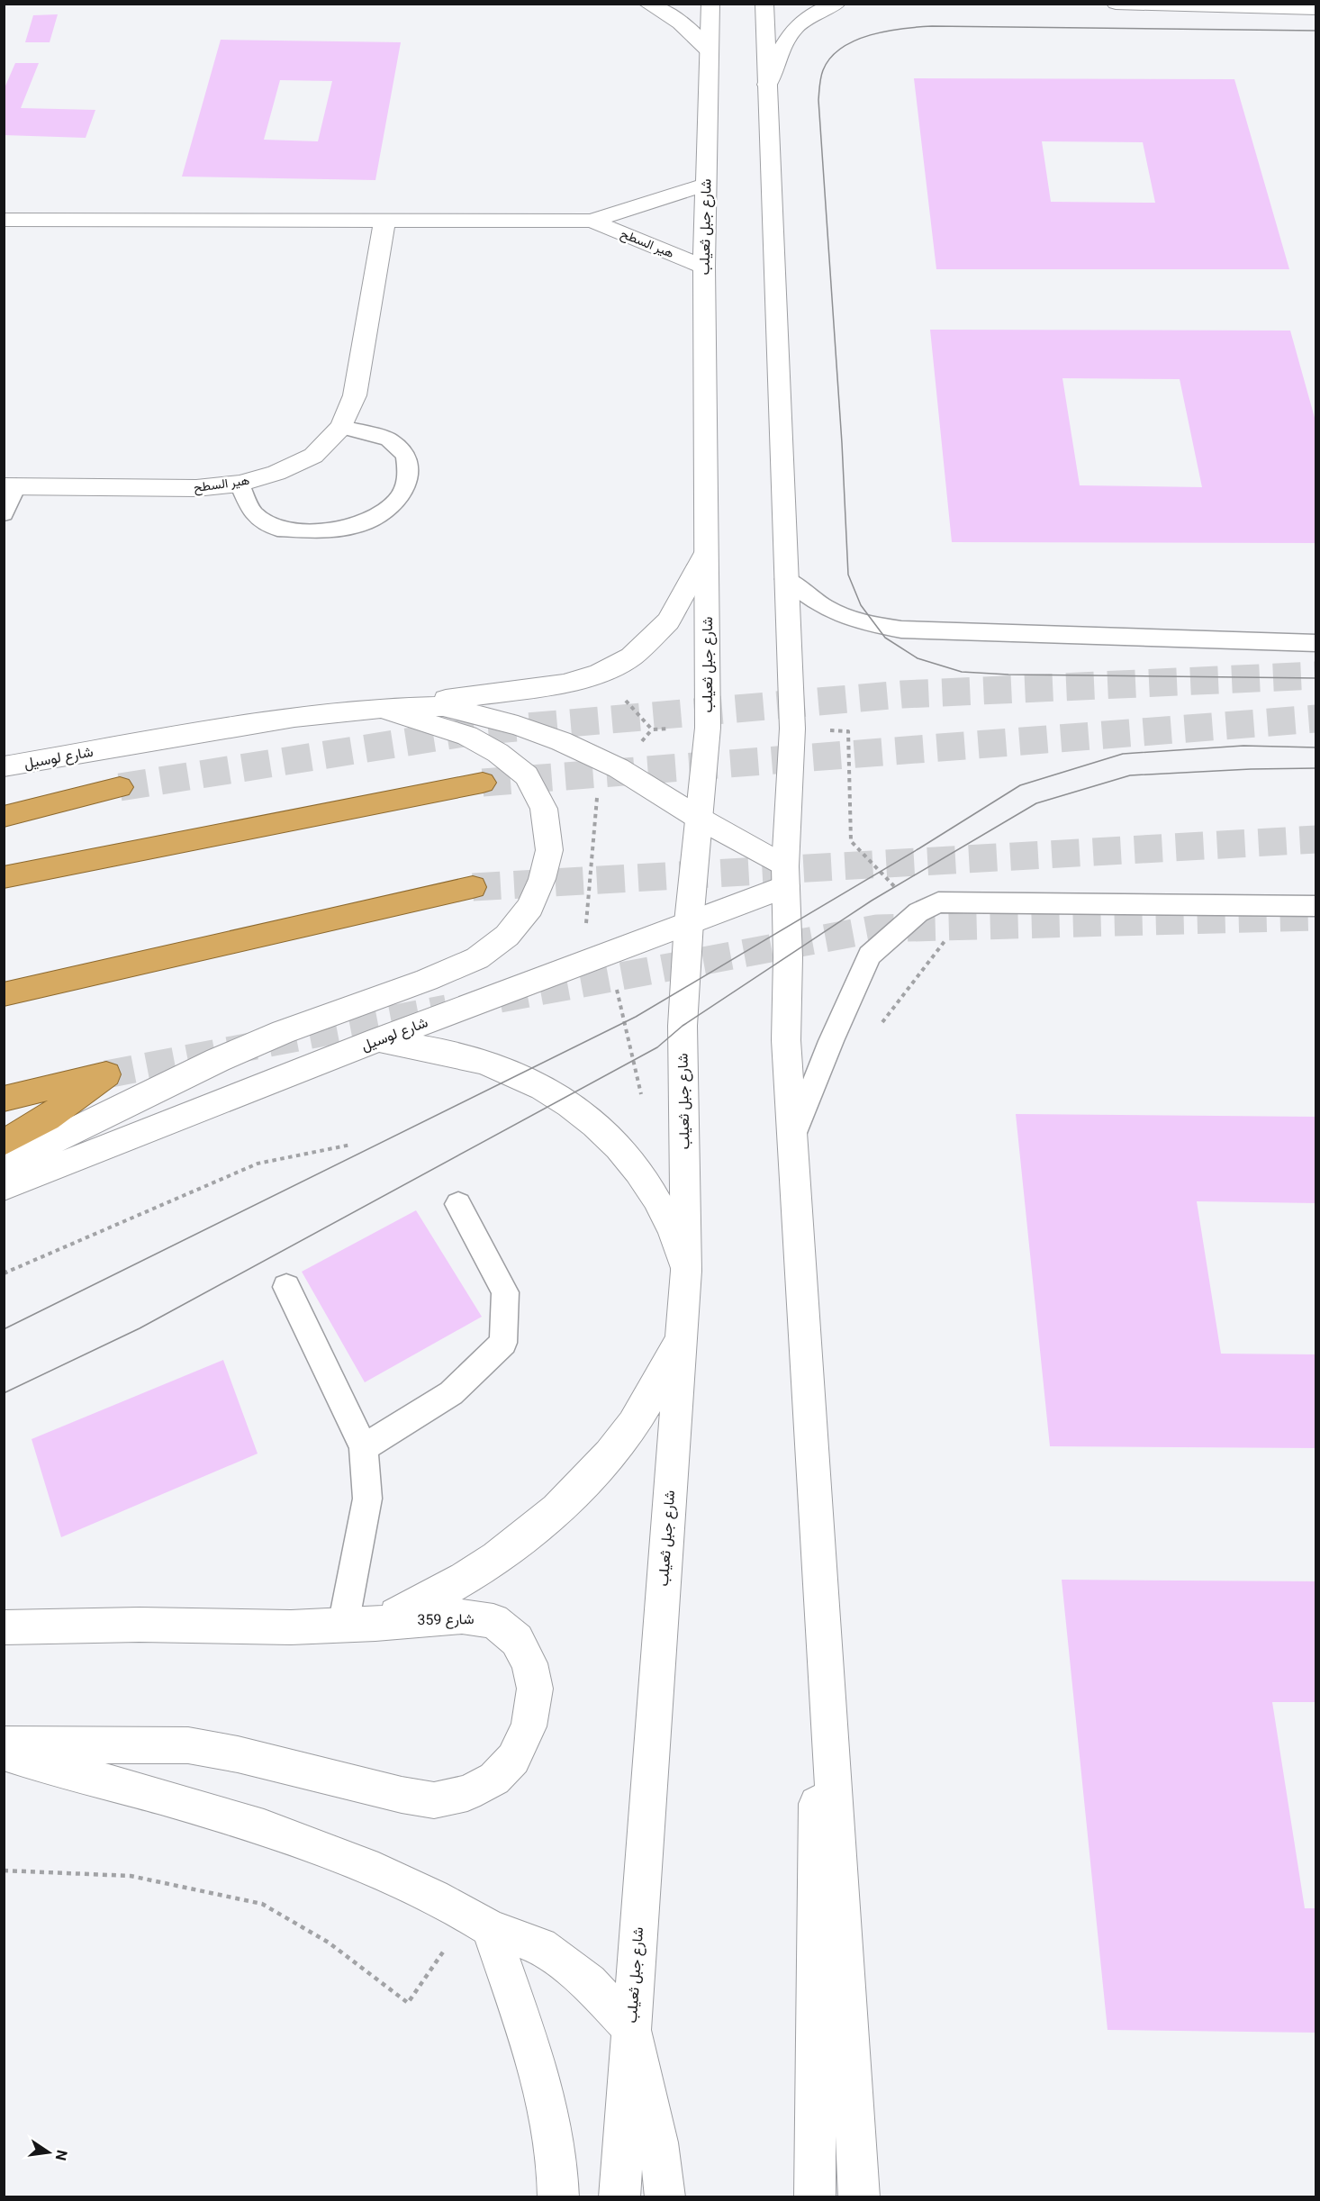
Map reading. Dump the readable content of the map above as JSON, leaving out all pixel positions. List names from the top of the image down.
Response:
{
  "streets": {
    "street": [
      "شارع جبل ثعيلب",
      "هير السطح",
      "شارع لوسيل",
      "شارع 359"
    ]
  },
  "crossings": [
    ["شارع جبل ثعيلب", "هير السطح"],
    ["شارع جبل ثعيلب", "شارع لوسيل"]
  ],
  "north": "right"
}
